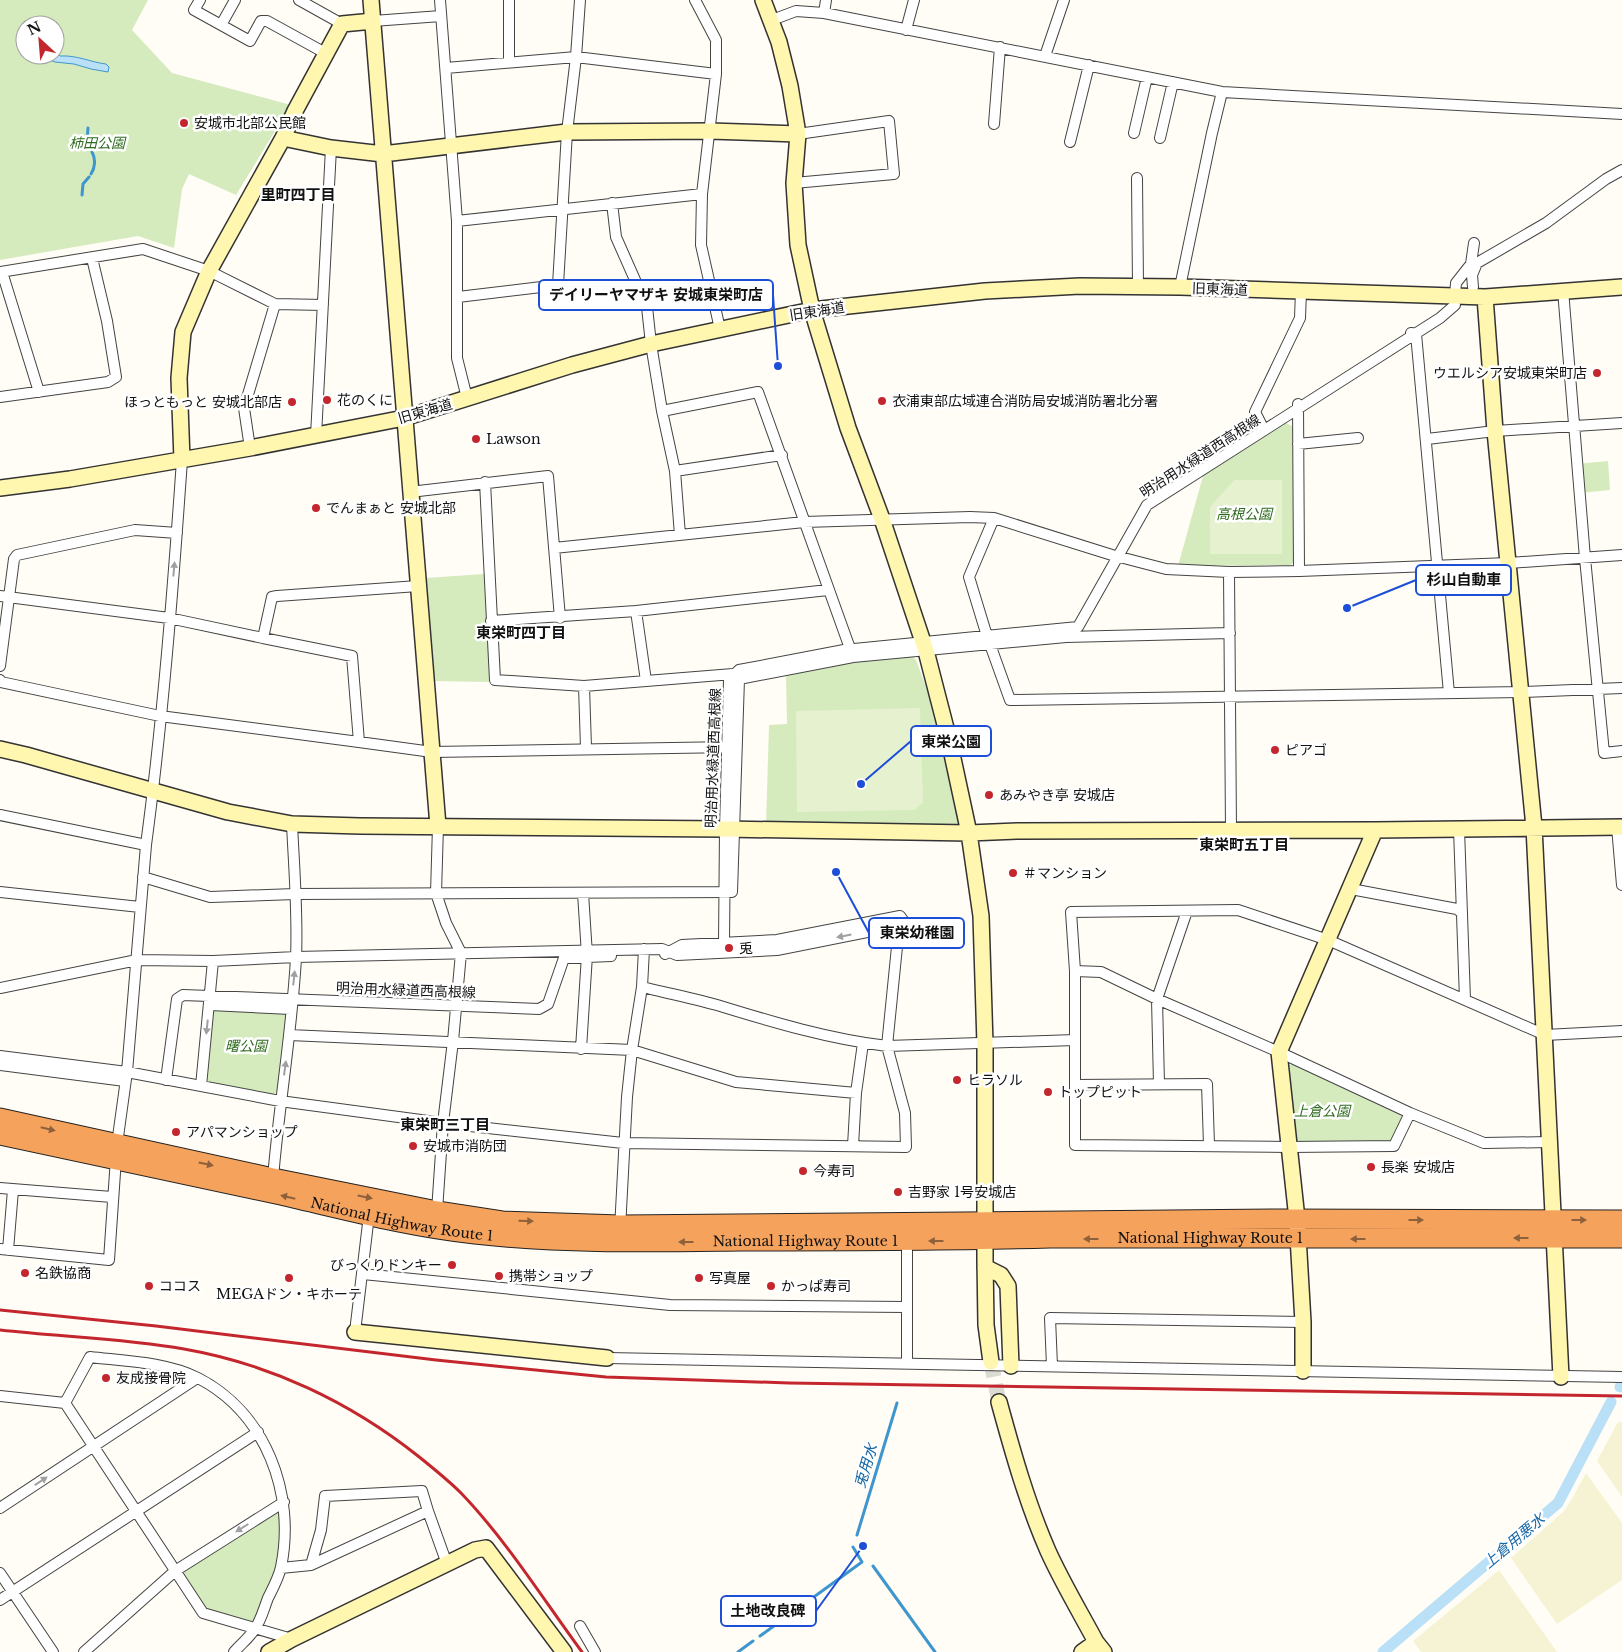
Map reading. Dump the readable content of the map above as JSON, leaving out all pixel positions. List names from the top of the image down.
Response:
{
  "streets": {
    "highway": ["National Highway Route 1"],
    "street": ["旧東海道", "明治用水緑道西高根線"]
  },
  "districts": [
    "里町四丁目",
    "東栄町四丁目",
    "東栄町五丁目",
    "東栄町三丁目"
  ],
  "water": ["兎用水", "上倉用悪水"],
  "parks": [
    "柿田公園",
    "高根公園",
    "曙公園",
    "上倉公園"
  ],
  "places": [
    "安城市北部公民館",
    "デイリーヤマザキ 安城東栄町店",
    "ウエルシア安城東栄町店",
    "花のくに",
    "衣浦東部広域連合消防局安城消防署北分署",
    "ほっともっと 安城北部店",
    "Lawson",
    "でんまぁと 安城北部",
    "杉山自動車",
    "ピアゴ",
    "東栄公園",
    "あみやき亭 安城店",
    "東栄幼稚園",
    "＃マンション",
    "兎",
    "ヒラソル",
    "トップピット",
    "アパマンショップ",
    "安城市消防団",
    "長楽 安城店",
    "今寿司",
    "吉野家 1号安城店",
    "びっくりドンキー",
    "名鉄協商",
    "携帯ショップ",
    "MEGAドン・キホーテ",
    "写真屋",
    "ココス",
    "かっぱ寿司",
    "友成接骨院",
    "土地改良碑"
  ],
  "north": "top left"
}
